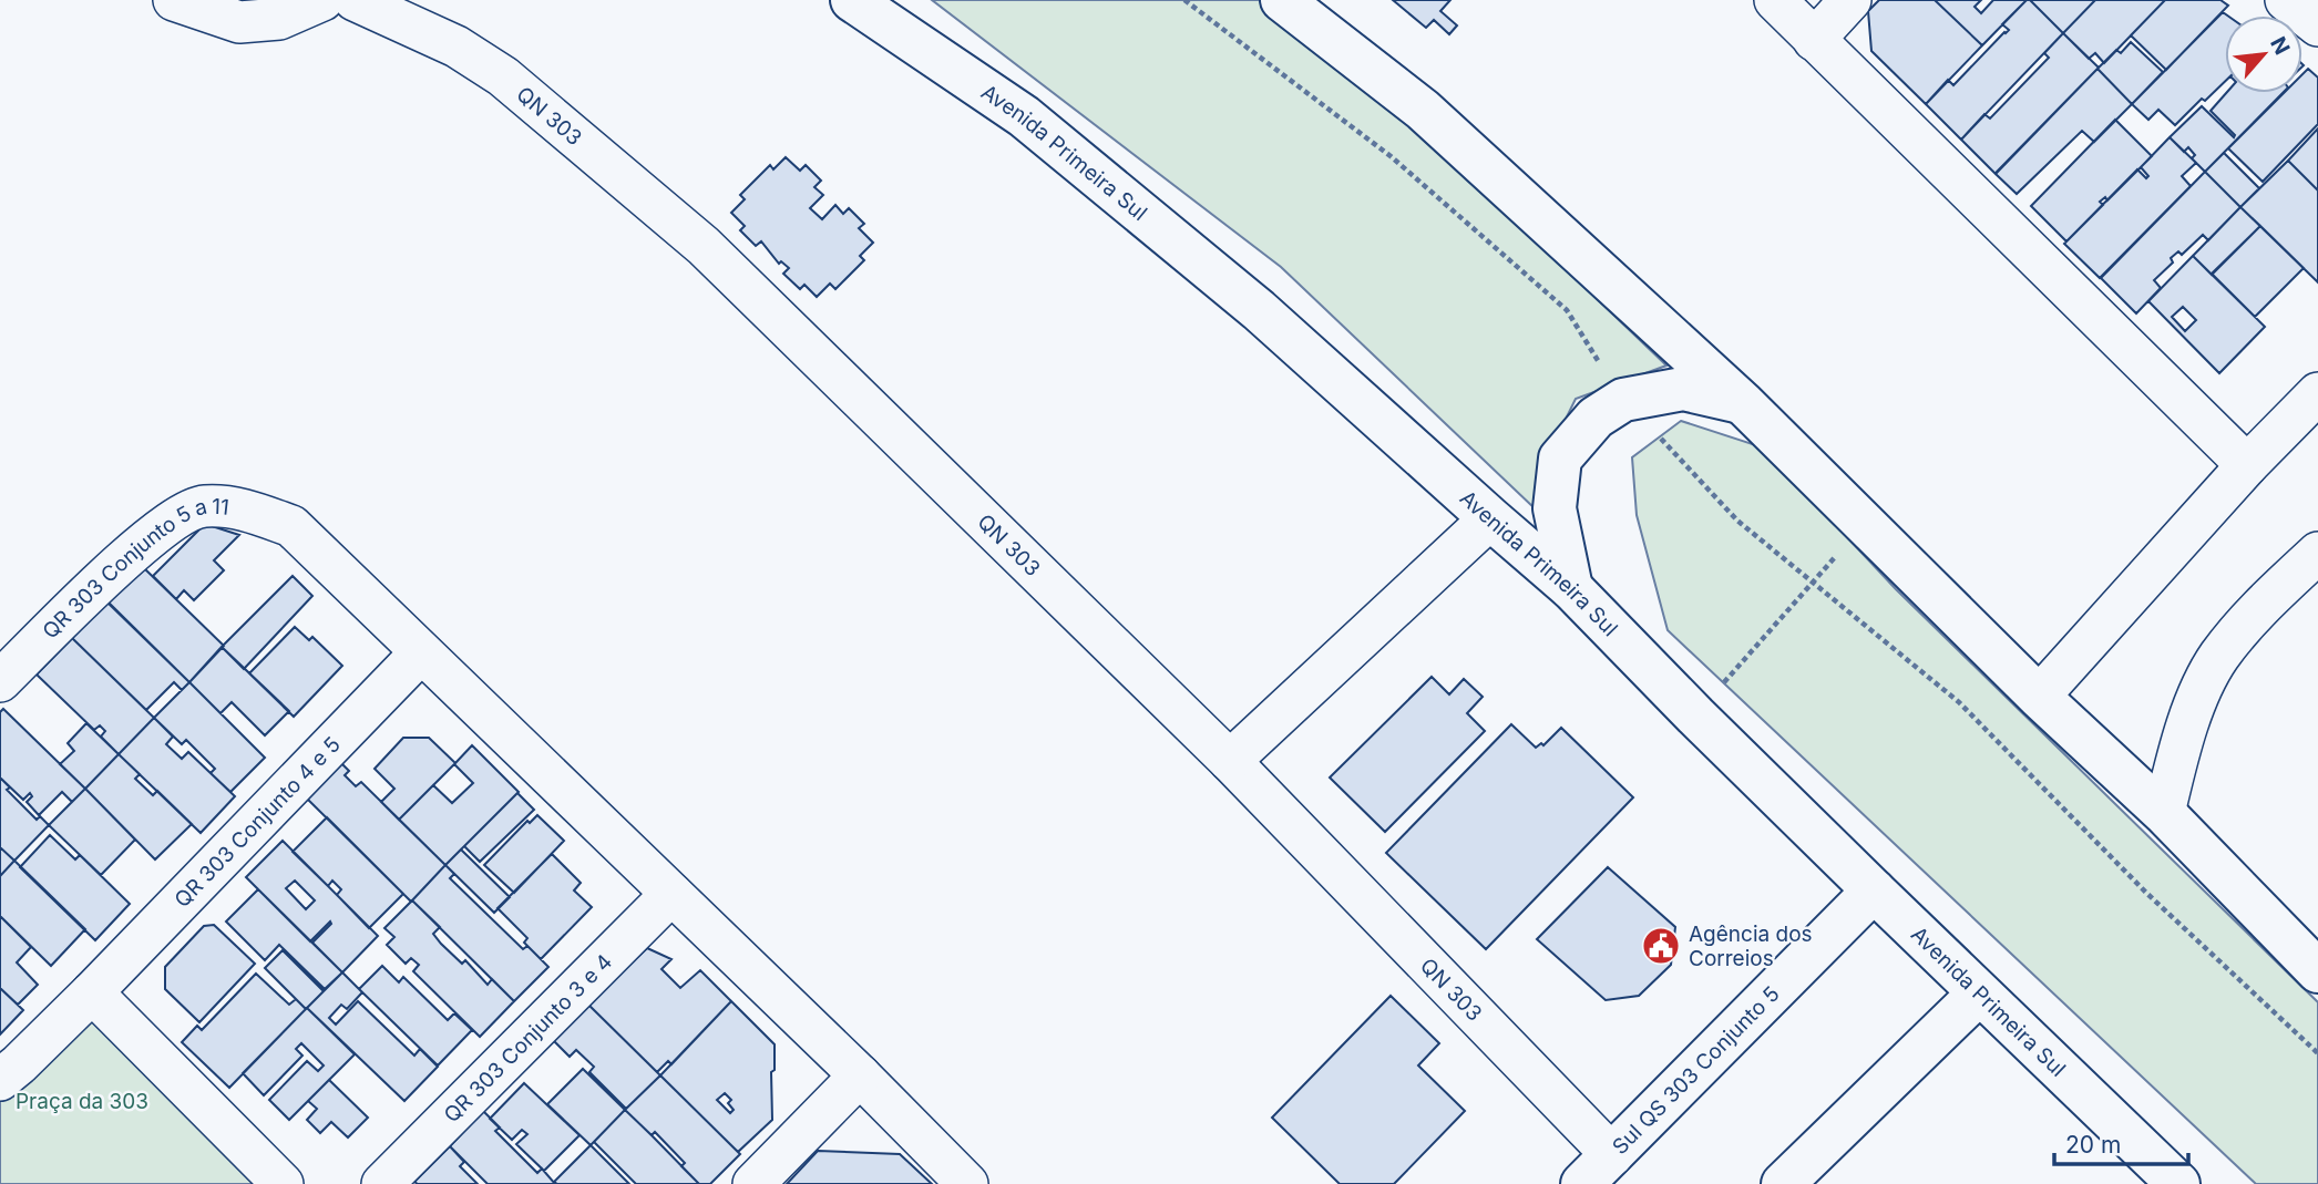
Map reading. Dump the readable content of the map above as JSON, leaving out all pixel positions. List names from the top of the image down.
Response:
{
  "streets": {
    "main road": ["Avenida Primeira Sul", "Sul QS 303 Conjunto 5"],
    "street": [
      "QN 303",
      "QR 303 Conjunto 5 a 11",
      "QR 303 Conjunto 4 e 5",
      "QR 303 Conjunto 3 e 4"
    ]
  },
  "crossings": [
    ["QN 303", "Sul QS 303 Conjunto 5"],
    ["Avenida Primeira Sul", "Sul QS 303 Conjunto 5"],
    ["QR 303 Conjunto 5 a 11", "QR 303 Conjunto 4 e 5"]
  ],
  "parks": ["Praça da 303"],
  "places": {
    "public building": ["Agência dos Correios"]
  },
  "scale_bar": "20 m",
  "north": "top right"
}
